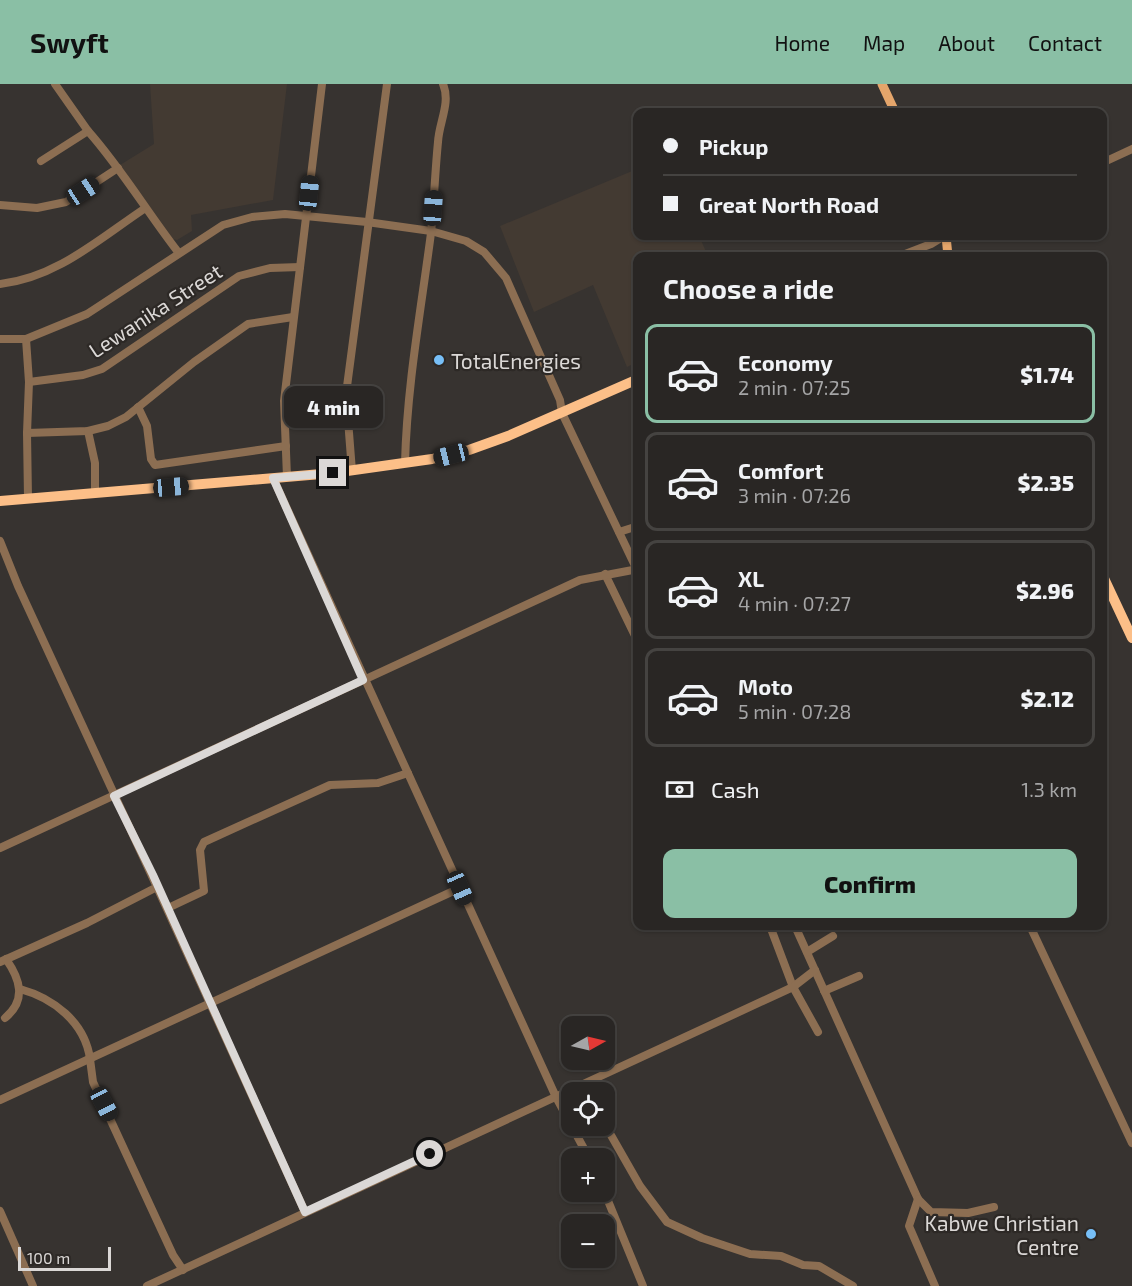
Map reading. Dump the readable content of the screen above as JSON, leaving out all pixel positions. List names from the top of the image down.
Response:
{
  "streets": {
    "street": ["Lewanika Street"]
  },
  "places": ["TotalEnergies", "Kabwe Christian Centre"],
  "scale_bar": "100 m",
  "north": "right",
  "page": {
    "header": "Swyft",
    "nav": [
      "Home",
      "Map",
      "About",
      "Contact"
    ],
    "banner": ["Pickup", "Great North Road"],
    "heading": "Choose a ride",
    "list": [
      {
        "name": "Economy",
        "note": "2 min · 07:25",
        "value": "$1.74"
      },
      {
        "name": "Comfort",
        "note": "3 min · 07:26",
        "value": "$2.35"
      },
      {
        "name": "XL",
        "note": "4 min · 07:27",
        "value": "$2.96"
      },
      {
        "name": "Moto",
        "note": "5 min · 07:28",
        "value": "$2.12"
      }
    ],
    "bubble": "4 min",
    "pay": ["Cash", "1.3 km"],
    "buttons": "Confirm",
    "map_buttons": ["+", "−"],
    "scale": "100 m"
  }
}
